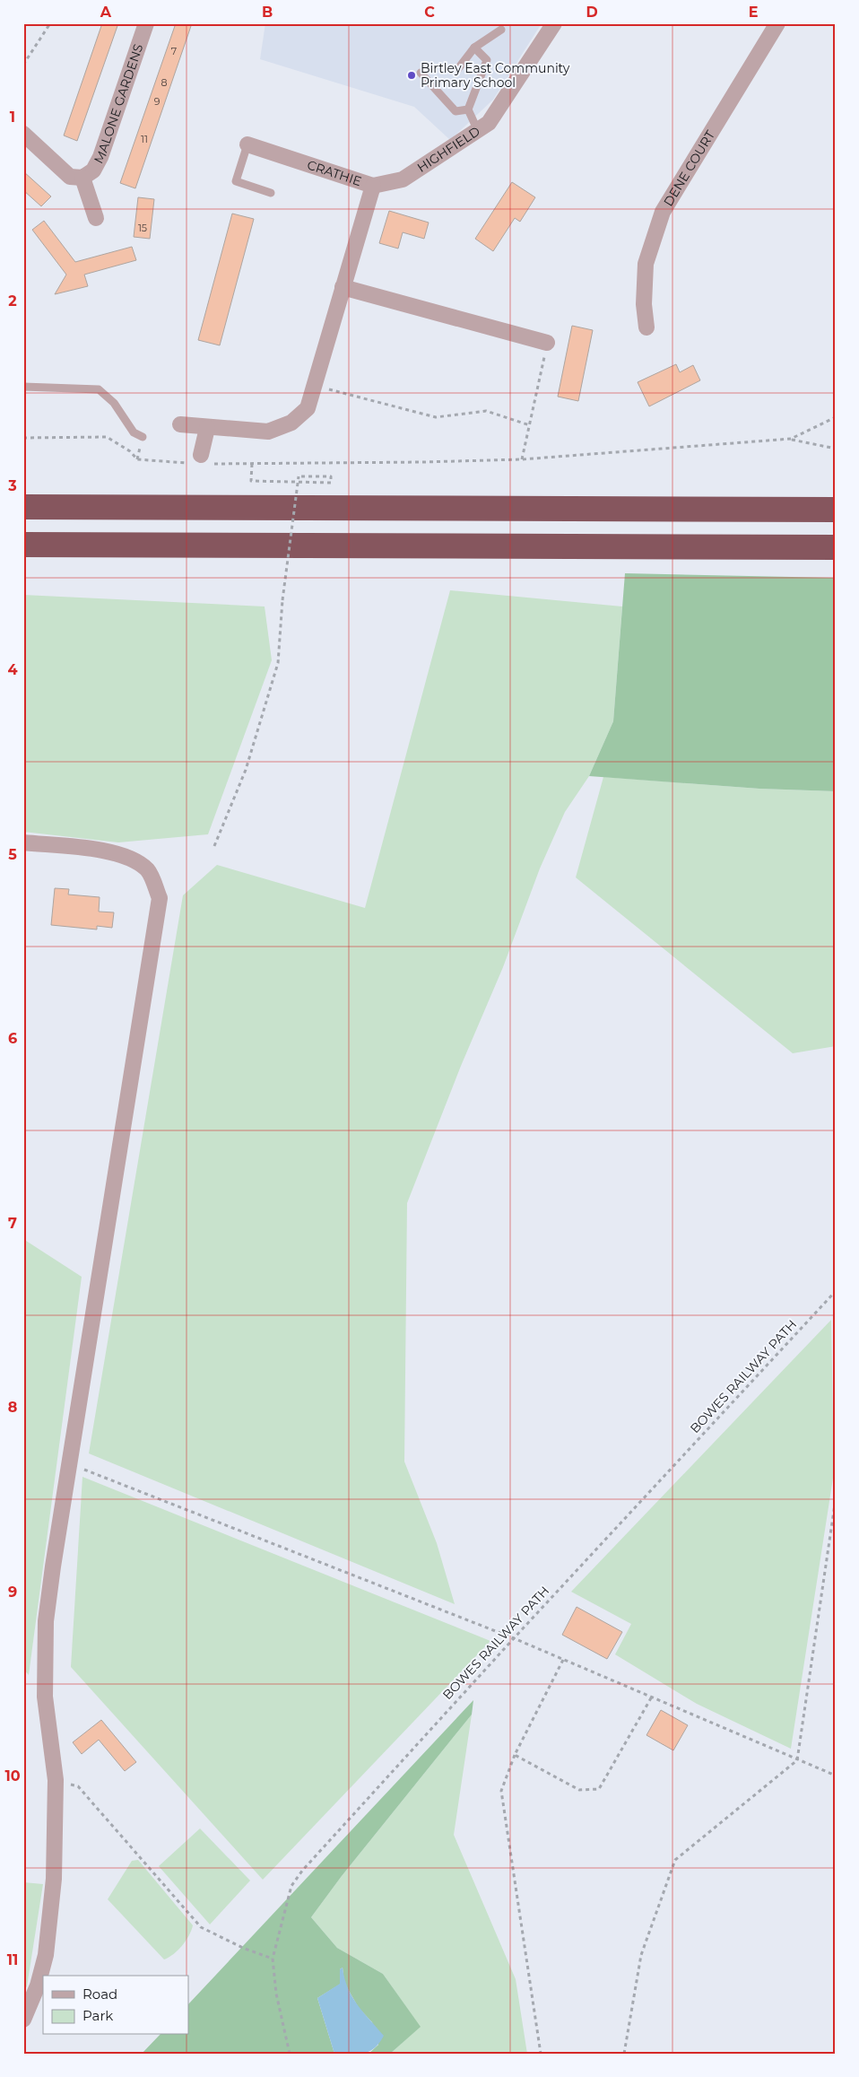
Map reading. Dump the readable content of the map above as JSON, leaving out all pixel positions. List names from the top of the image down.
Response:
{
  "streets": {
    "street": [
      "MALONE GARDENS",
      "HIGHFIELD",
      "DENE COURT",
      "CRATHIE"
    ],
    "path": ["BOWES RAILWAY PATH"]
  },
  "crossings": [
    ["HIGHFIELD", "CRATHIE"]
  ],
  "places": ["Birtley East Community Primary School"],
  "house_numbers": [
    "7",
    "8",
    "9",
    "11",
    "15"
  ],
  "legend": ["Road", "Park"],
  "grid": {
    "columns": [
      "A",
      "B",
      "C",
      "D",
      "E"
    ],
    "rows": [
      "1",
      "2",
      "3",
      "4",
      "5",
      "6",
      "7",
      "8",
      "9",
      "10",
      "11"
    ]
  }
}
